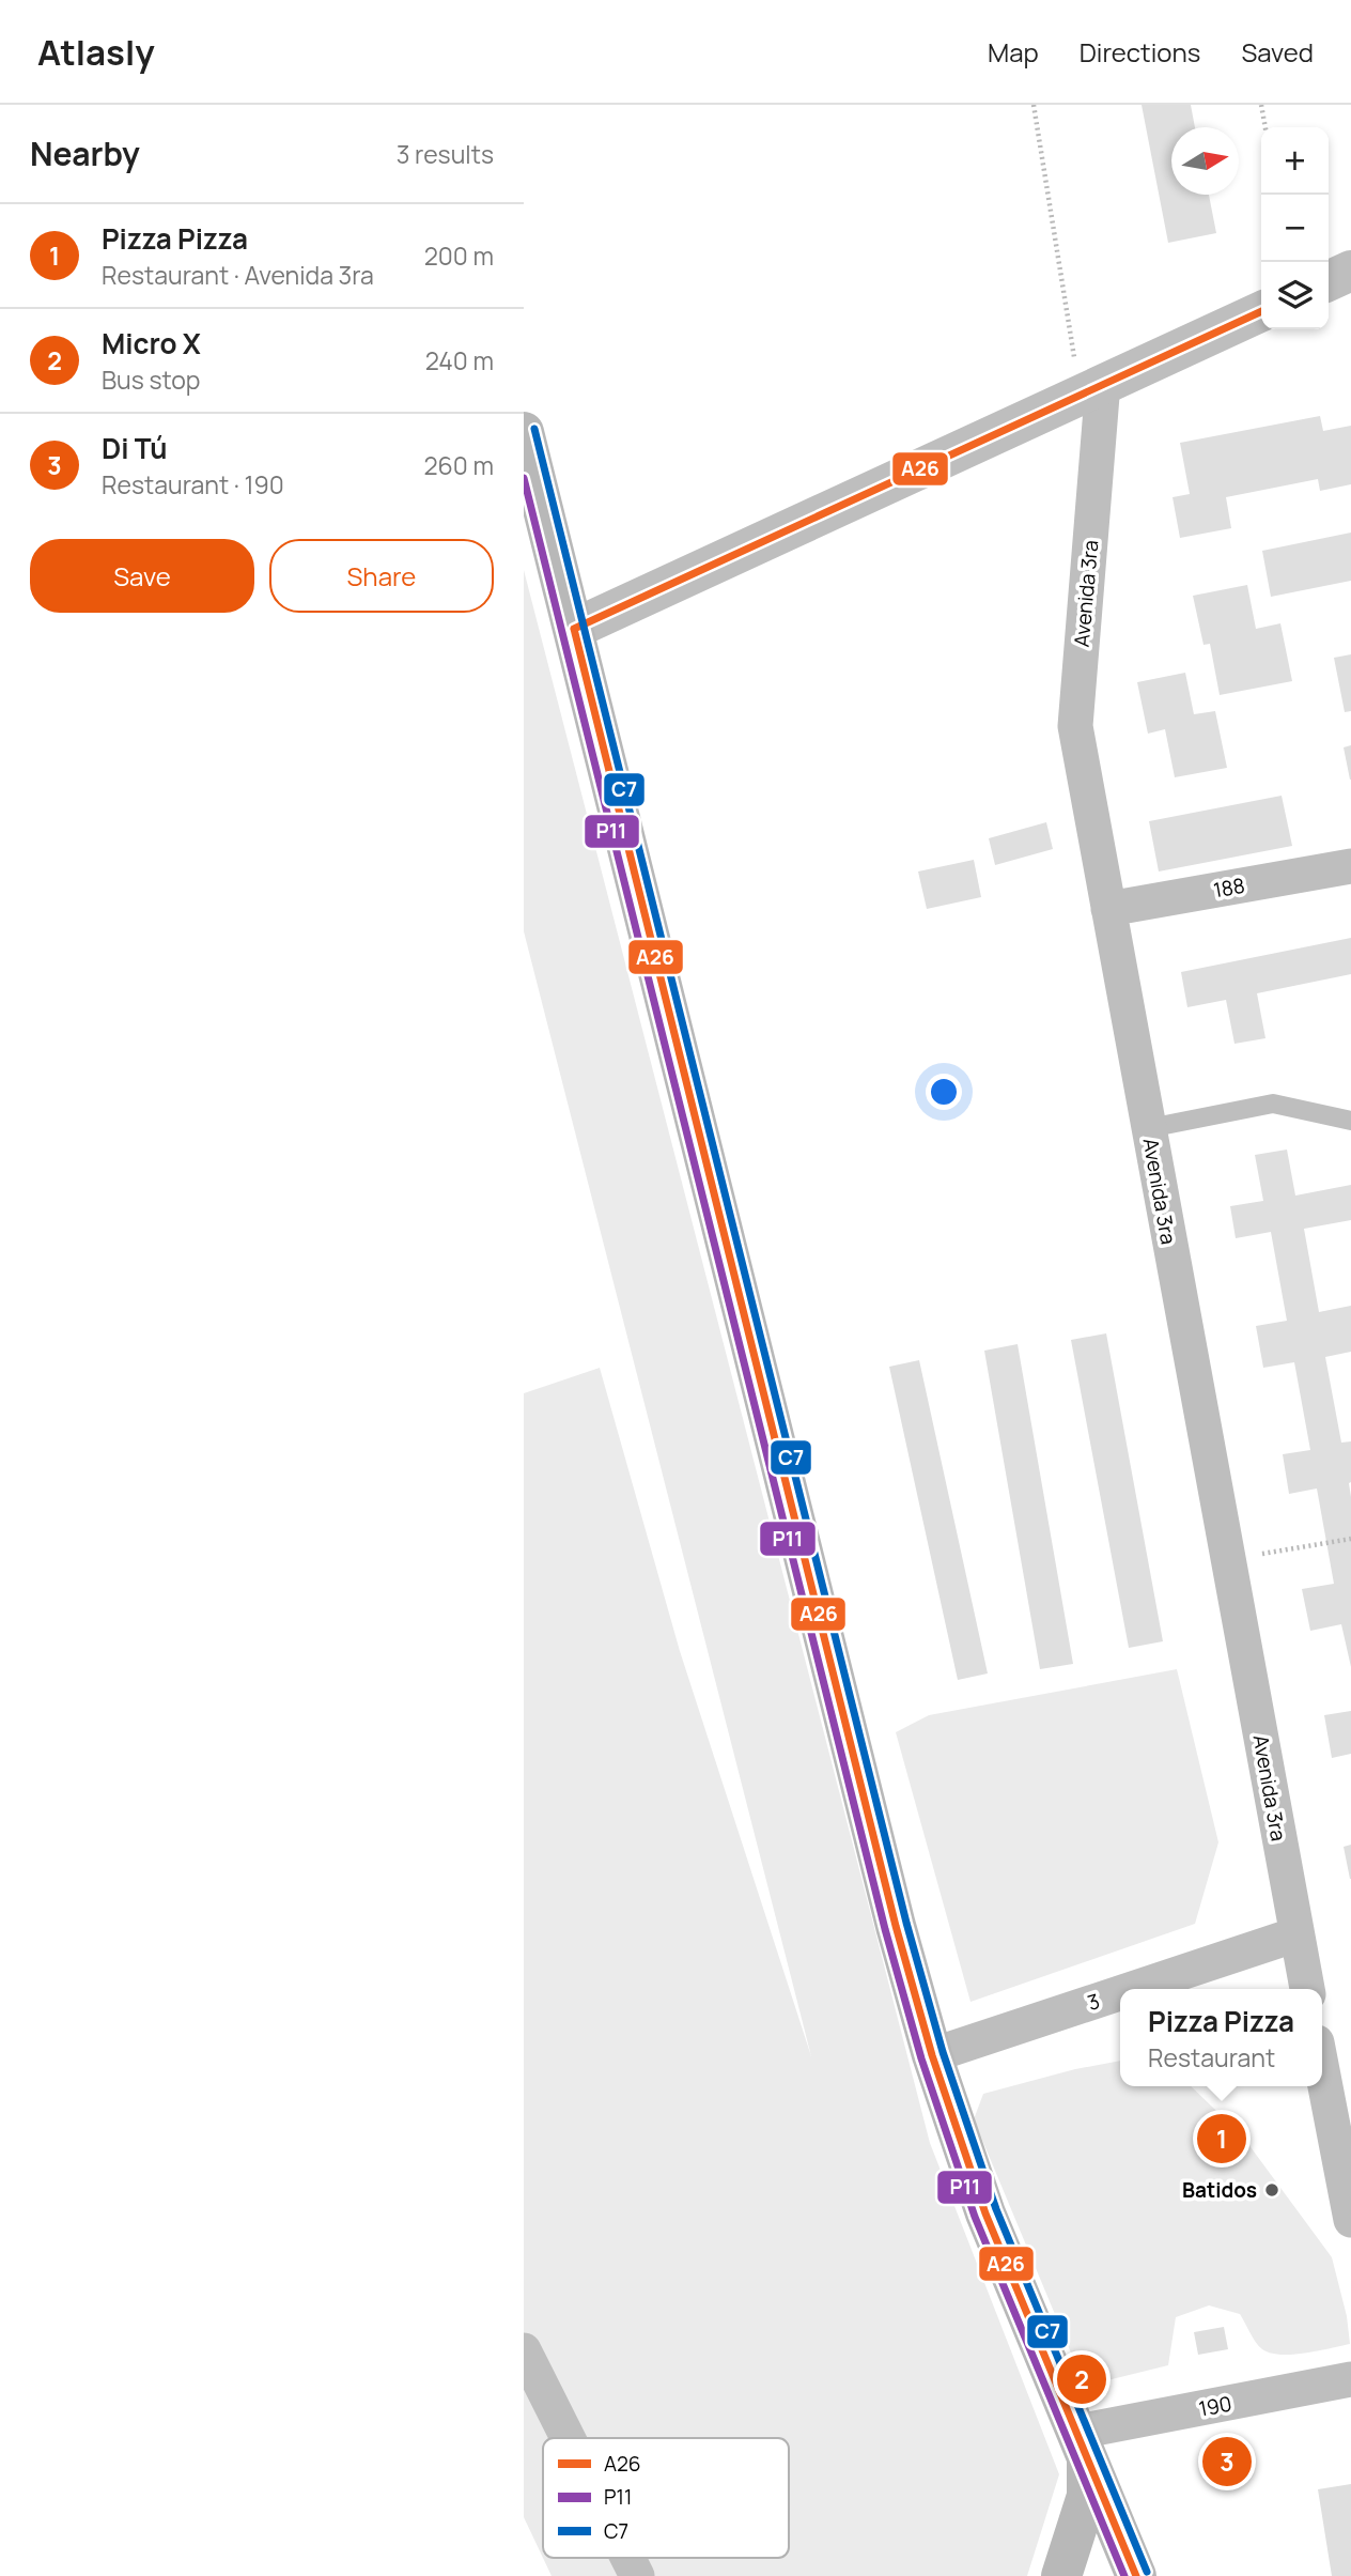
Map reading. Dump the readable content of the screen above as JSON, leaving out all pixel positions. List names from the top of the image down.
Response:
{
  "streets": {
    "street": [
      "Avenida 3ra",
      "188",
      "3",
      "190"
    ]
  },
  "crossings": [
    ["Avenida 3ra", "188"],
    ["Avenida 3ra", "3"]
  ],
  "places": ["Batidos"],
  "lines": ["transit line A26", "transit line C7", "transit line P11"],
  "legend": ["A26", "P11", "C7"],
  "north": "right",
  "page": {
    "header": "Atlasly",
    "nav": ["Map", "Directions", "Saved"],
    "heading": ["Nearby", "3 results"],
    "map_buttons": ["+", "−"],
    "list": [
      {
        "mark": "1",
        "name": "Pizza Pizza",
        "note": "Restaurant · Avenida 3ra",
        "value": "200 m"
      },
      {
        "mark": "2",
        "name": "Micro X",
        "note": "Bus stop",
        "value": "240 m"
      },
      {
        "mark": "3",
        "name": "Di Tú",
        "note": "Restaurant · 190",
        "value": "260 m"
      }
    ],
    "buttons": ["Save", "Share"],
    "popup": ["Pizza Pizza", "Restaurant"],
    "pins": ["1", "2", "3"]
  }
}
